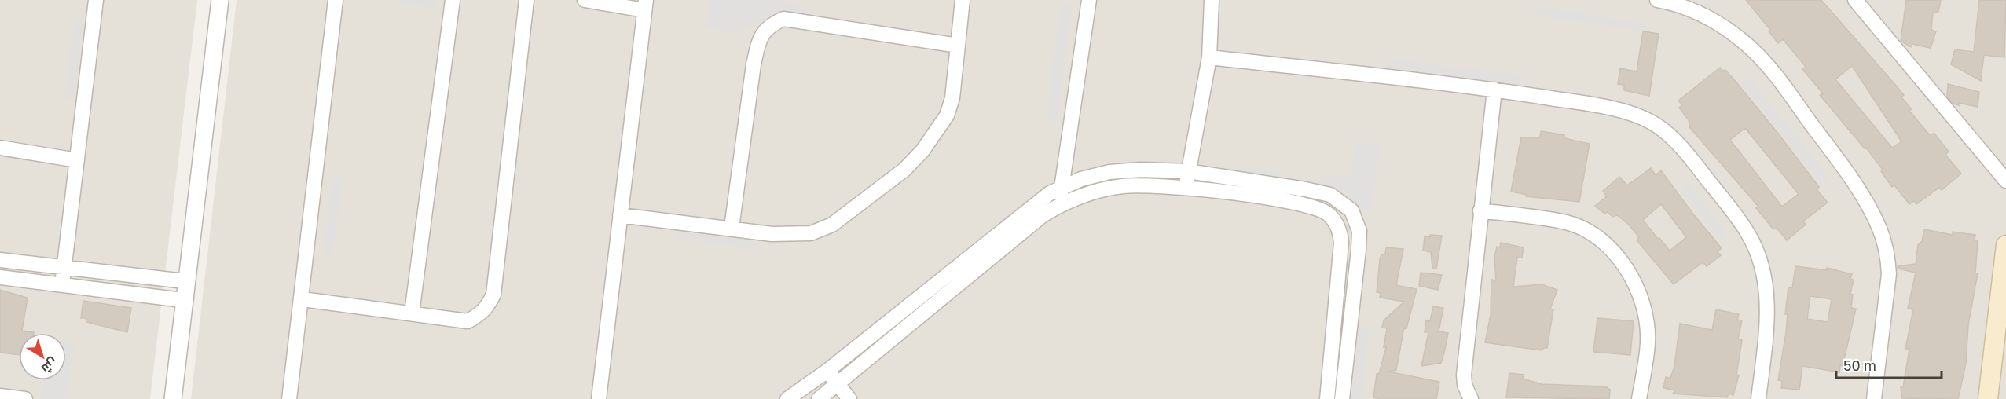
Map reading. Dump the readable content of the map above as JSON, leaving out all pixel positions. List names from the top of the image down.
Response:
{
  "scale_bar": "50 m",
  "north": "bottom right"
}
